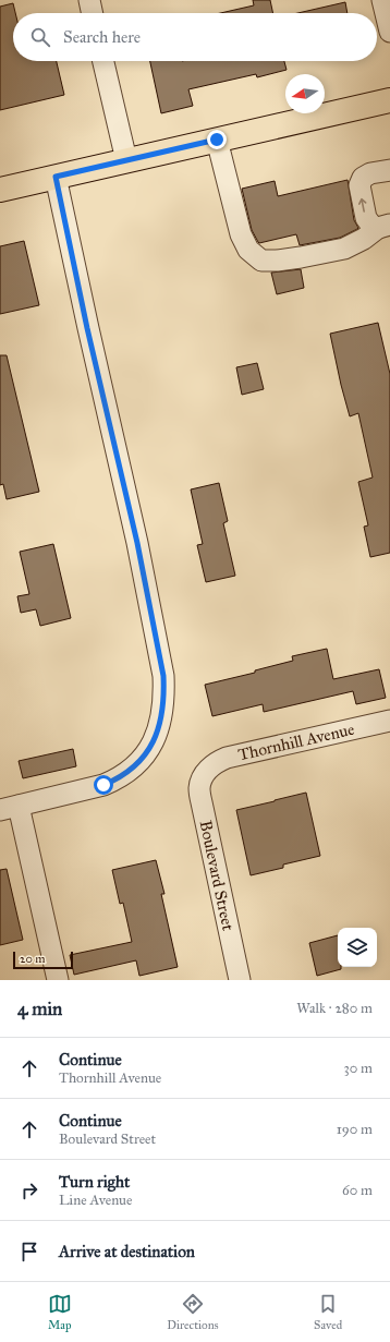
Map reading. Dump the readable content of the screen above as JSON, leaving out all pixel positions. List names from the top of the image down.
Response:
{
  "streets": {
    "street": ["Thornhill Avenue", "Boulevard Street"]
  },
  "crossings": [
    ["Thornhill Avenue", "Boulevard Street"]
  ],
  "scale_bar": "20 m",
  "north": "left",
  "page": {
    "search": "Search here",
    "scale": "20 m",
    "heading": ["4 min", "Walk · 280 m"],
    "list": [
      ["Continue", "Thornhill Avenue", "30 m"],
      ["Continue", "Boulevard Street", "190 m"],
      ["Turn right", "Line Avenue", "60 m"],
      "Arrive at destination"
    ],
    "nav": ["Map", "Directions", "Saved"]
  }
}
